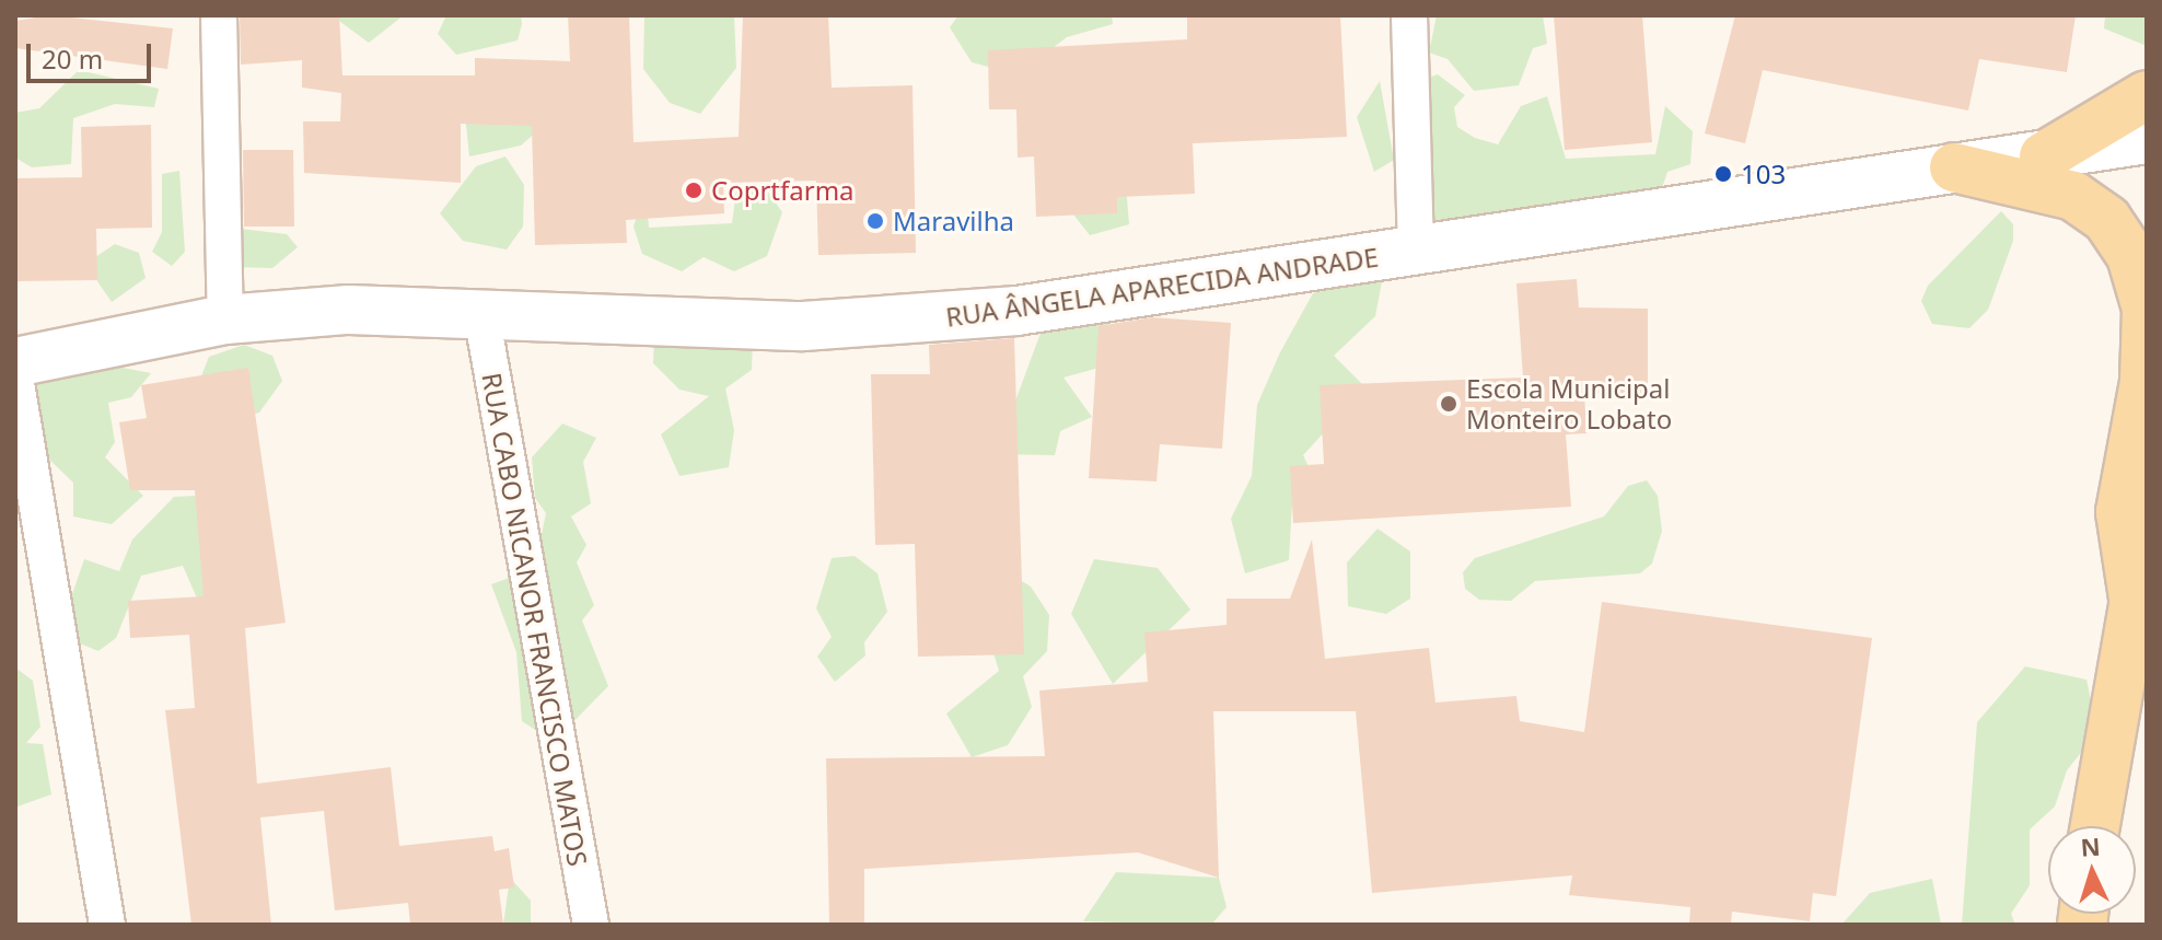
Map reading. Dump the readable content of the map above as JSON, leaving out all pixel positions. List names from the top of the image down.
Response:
{
  "streets": {
    "street": ["RUA ÂNGELA APARECIDA ANDRADE", "RUA CABO NICANOR FRANCISCO MATOS"]
  },
  "crossings": [
    ["RUA ÂNGELA APARECIDA ANDRADE", "RUA CABO NICANOR FRANCISCO MATOS"]
  ],
  "places": [
    "103",
    "Coprtfarma",
    "Maravilha",
    "Escola Municipal Monteiro Lobato"
  ],
  "scale_bar": "20 m",
  "north": "top"
}
